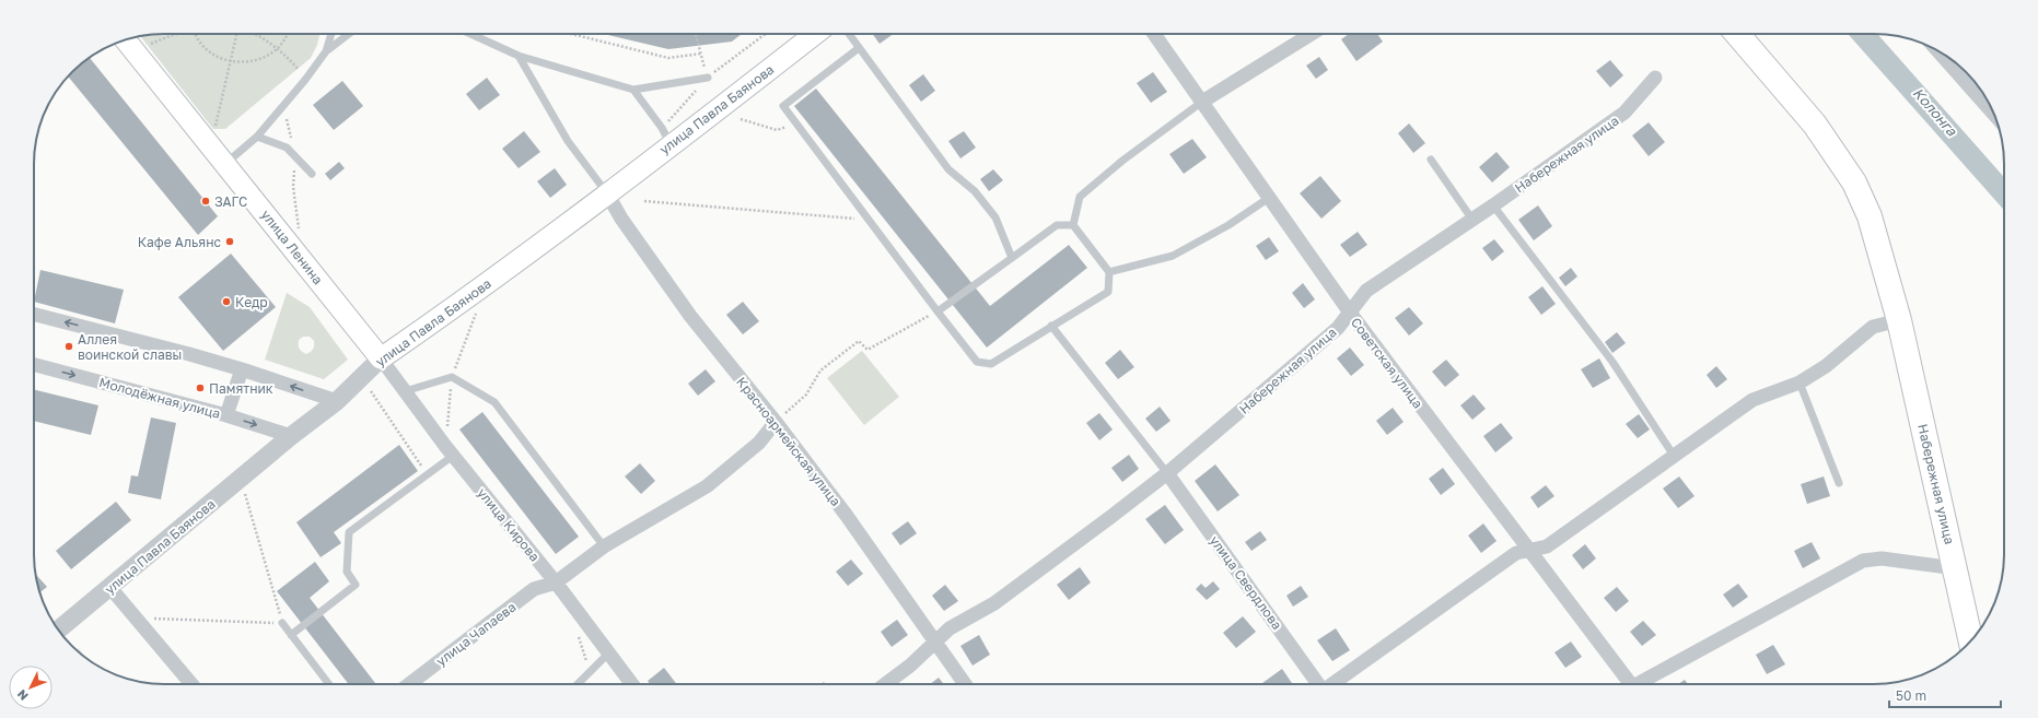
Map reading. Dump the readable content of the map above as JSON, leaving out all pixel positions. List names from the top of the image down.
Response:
{
  "streets": {
    "highway": ["Набережная улица"],
    "main road": ["улица Павла Баянова", "улица Ленина"],
    "street": [
      "Советская улица",
      "Молодёжная улица",
      "Красноармейская улица",
      "улица Кирова",
      "улица Свердлова",
      "улица Чапаева"
    ]
  },
  "crossings": [
    ["улица Павла Баянова", "улица Ленина"],
    ["улица Павла Баянова", "Молодёжная улица"],
    ["улица Павла Баянова", "Красноармейская улица"],
    ["улица Павла Баянова", "улица Кирова"],
    ["Набережная улица", "Советская улица"],
    ["Набережная улица", "Красноармейская улица"],
    ["Набережная улица", "улица Свердлова"],
    ["улица Ленина", "улица Кирова"],
    ["улица Кирова", "улица Чапаева"]
  ],
  "water": ["Колонга"],
  "places": [
    "ЗАГС",
    "Кафе Альянс",
    "Кедр",
    "Аллея воинской славы",
    "Памятник"
  ],
  "scale_bar": "50 m",
  "north": "bottom left"
}
